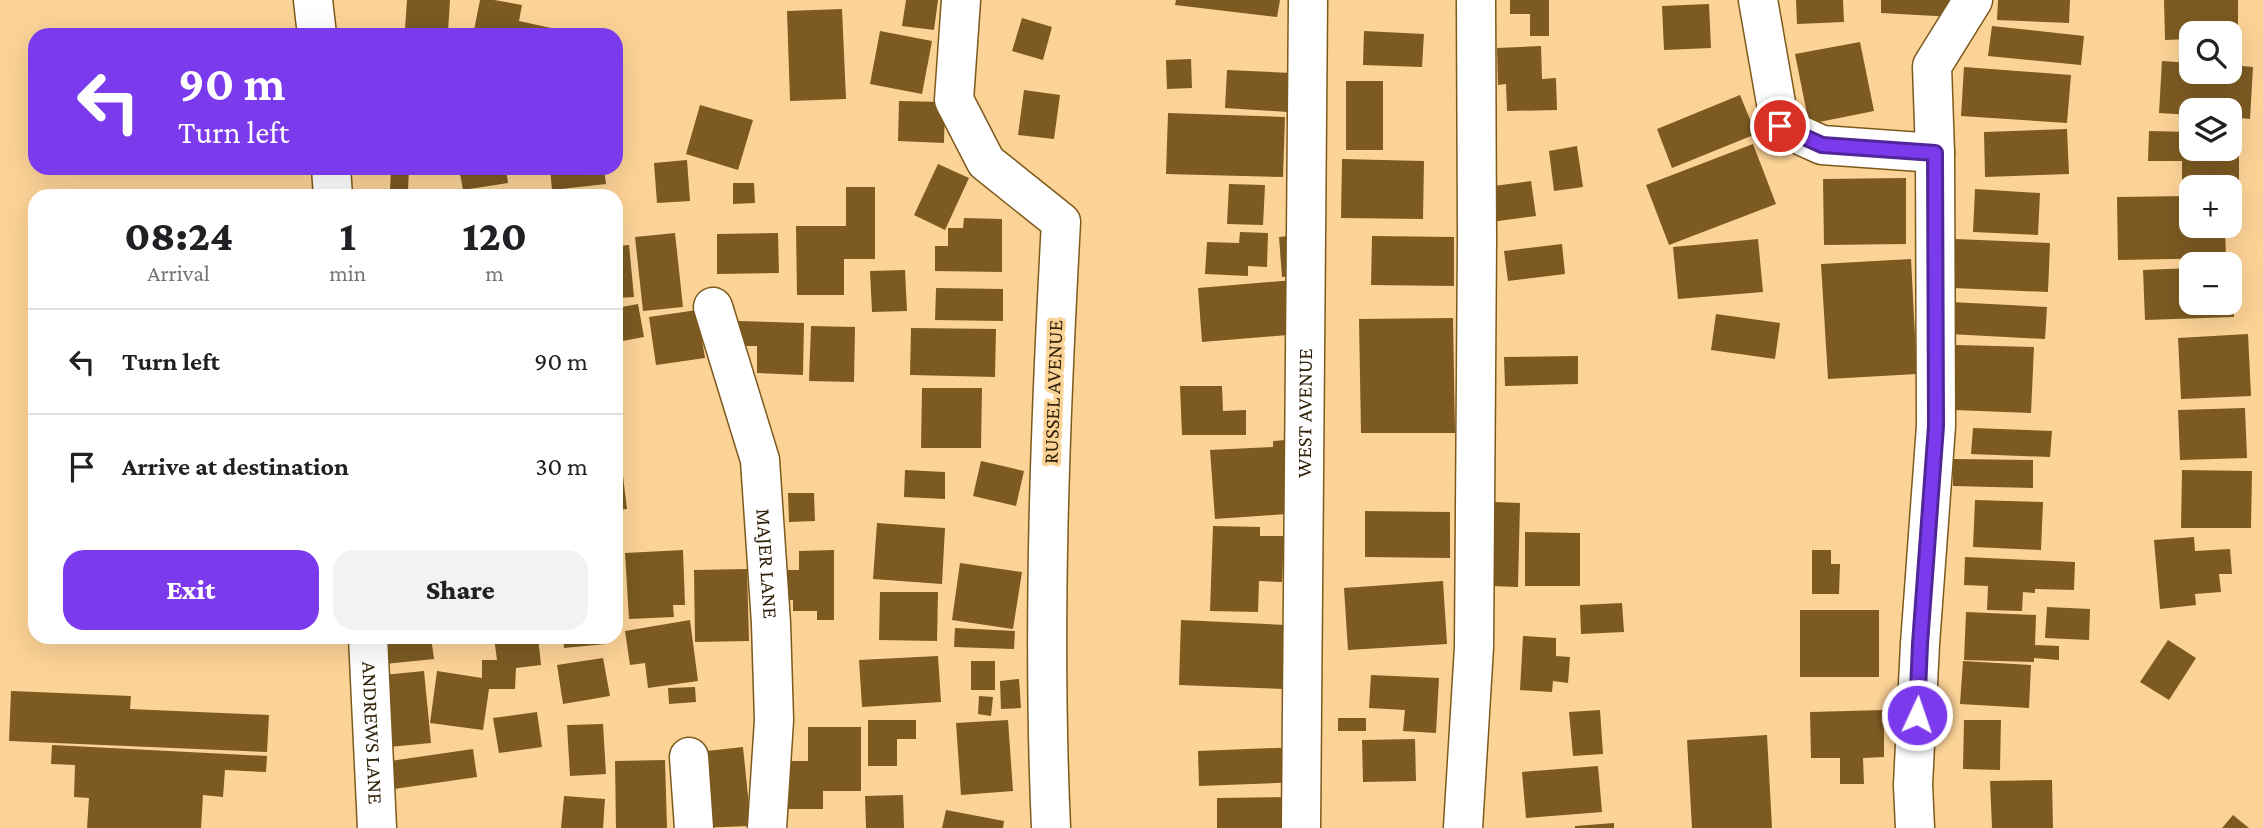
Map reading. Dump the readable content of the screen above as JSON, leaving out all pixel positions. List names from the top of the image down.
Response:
{
  "streets": {
    "street": [
      "RUSSEL AVENUE",
      "WEST AVENUE",
      "MAJER LANE",
      "ANDREWS LANE"
    ]
  },
  "page": {
    "map_buttons": ["+", "−"],
    "turn": ["90 m", "Turn left"],
    "eta": [
      "08:24",
      "Arrival",
      "1",
      "min",
      "120",
      "m"
    ],
    "list": [
      {
        "name": "Turn left",
        "value": "90 m"
      },
      {
        "name": "Arrive at destination",
        "value": "30 m"
      }
    ],
    "buttons": ["Exit", "Share"]
  }
}
